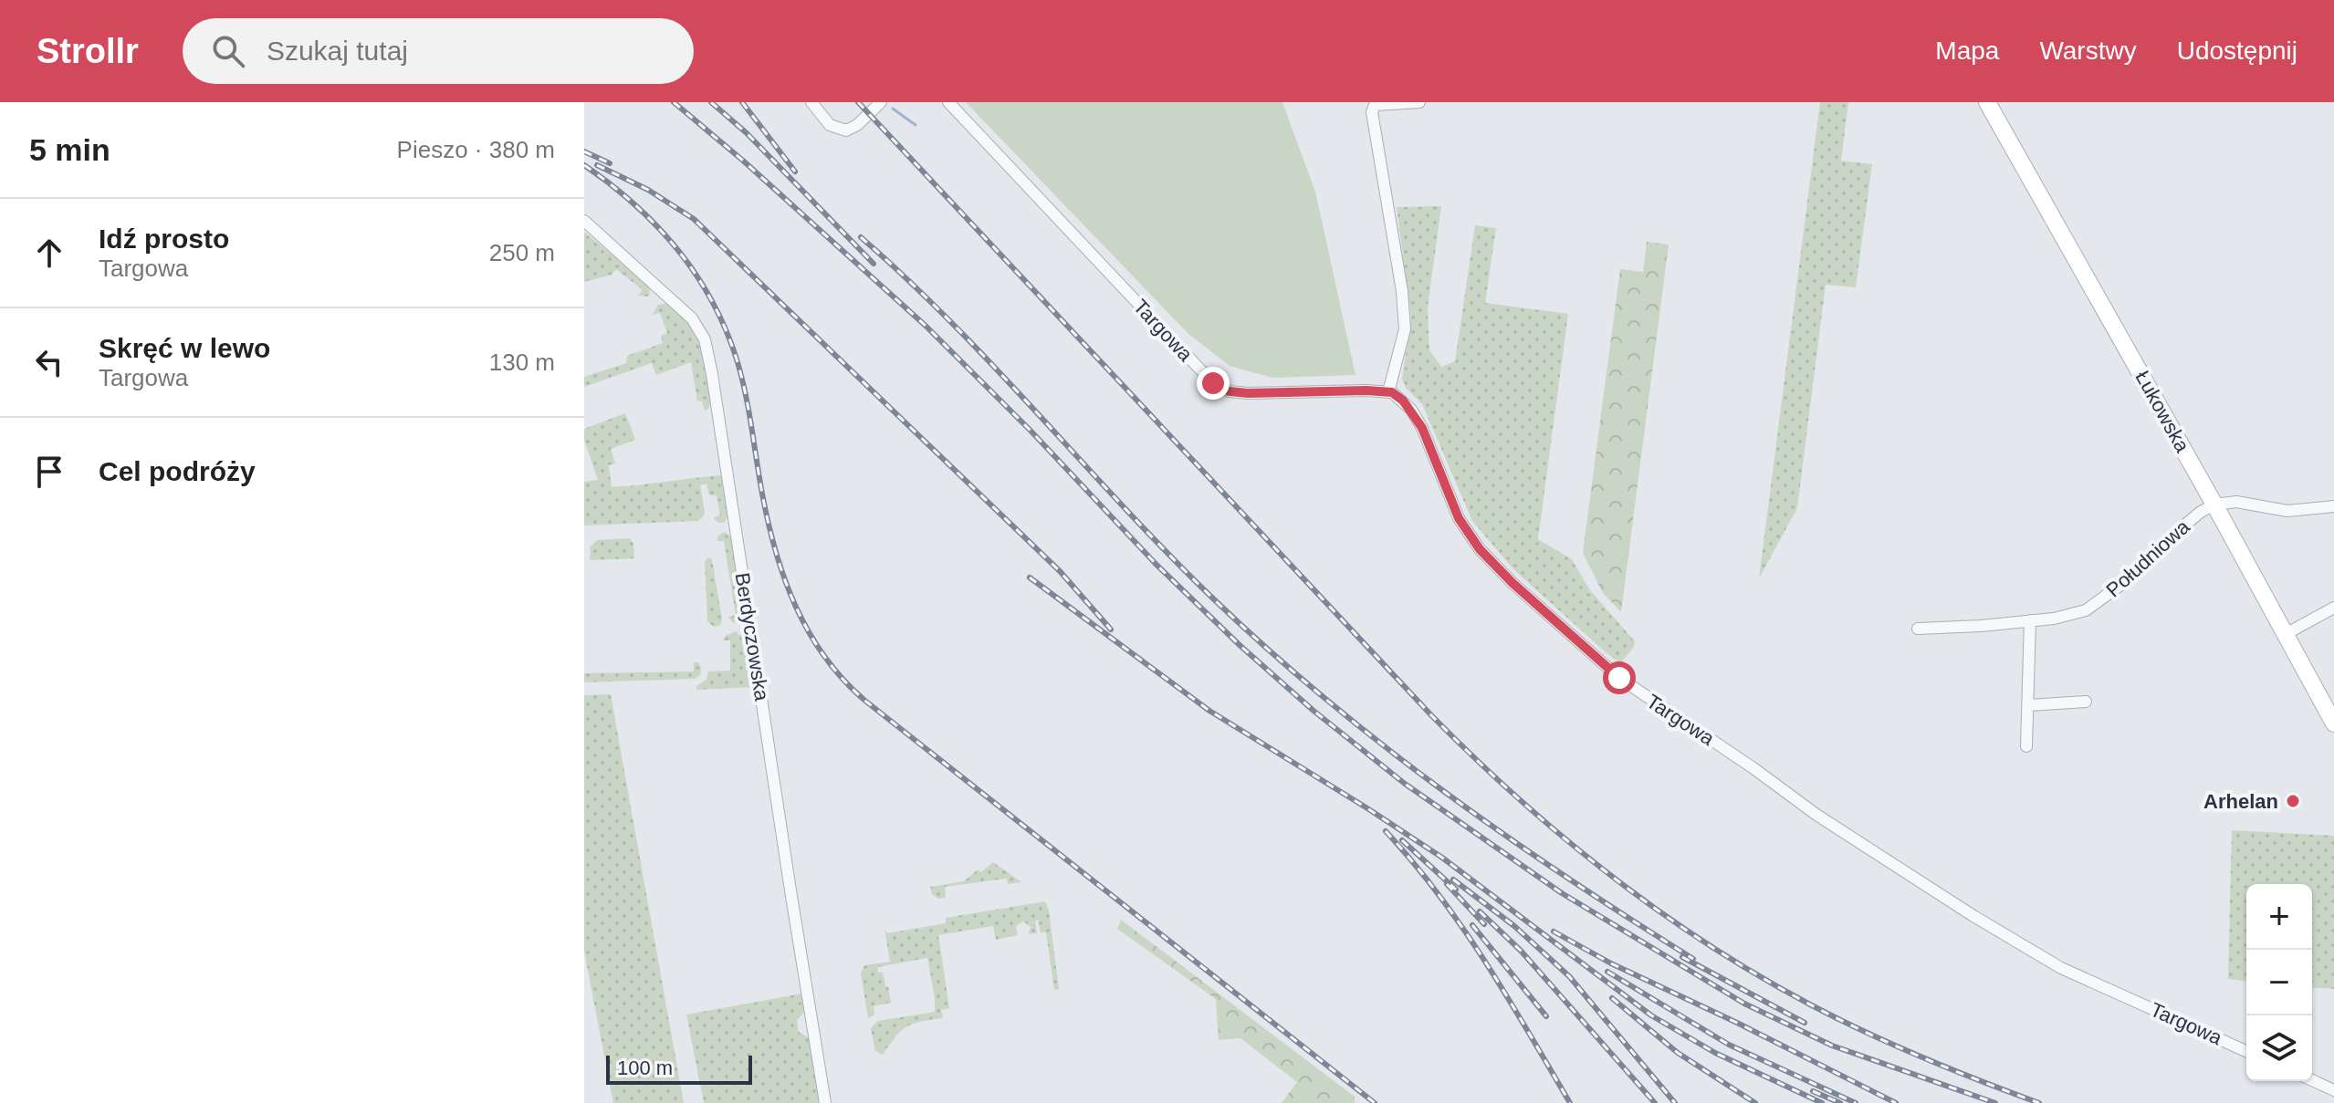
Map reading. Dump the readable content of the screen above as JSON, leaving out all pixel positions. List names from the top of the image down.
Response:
{
  "streets": {
    "main road": ["Łukowska"],
    "street": ["Targowa", "Południowa", "Berdyczowska"]
  },
  "crossings": [
    ["Łukowska", "Południowa"]
  ],
  "places": ["Arhelan"],
  "scale_bar": "100 m",
  "page": {
    "header": "Strollr",
    "search": "Szukaj tutaj",
    "nav": ["Mapa", "Warstwy", "Udostępnij"],
    "heading": ["5 min", "Pieszo · 380 m"],
    "list": [
      ["Idź prosto", "Targowa", "250 m"],
      ["Skręć w lewo", "Targowa", "130 m"],
      "Cel podróży"
    ],
    "map_buttons": ["+", "−"],
    "scale": "100 m"
  }
}
